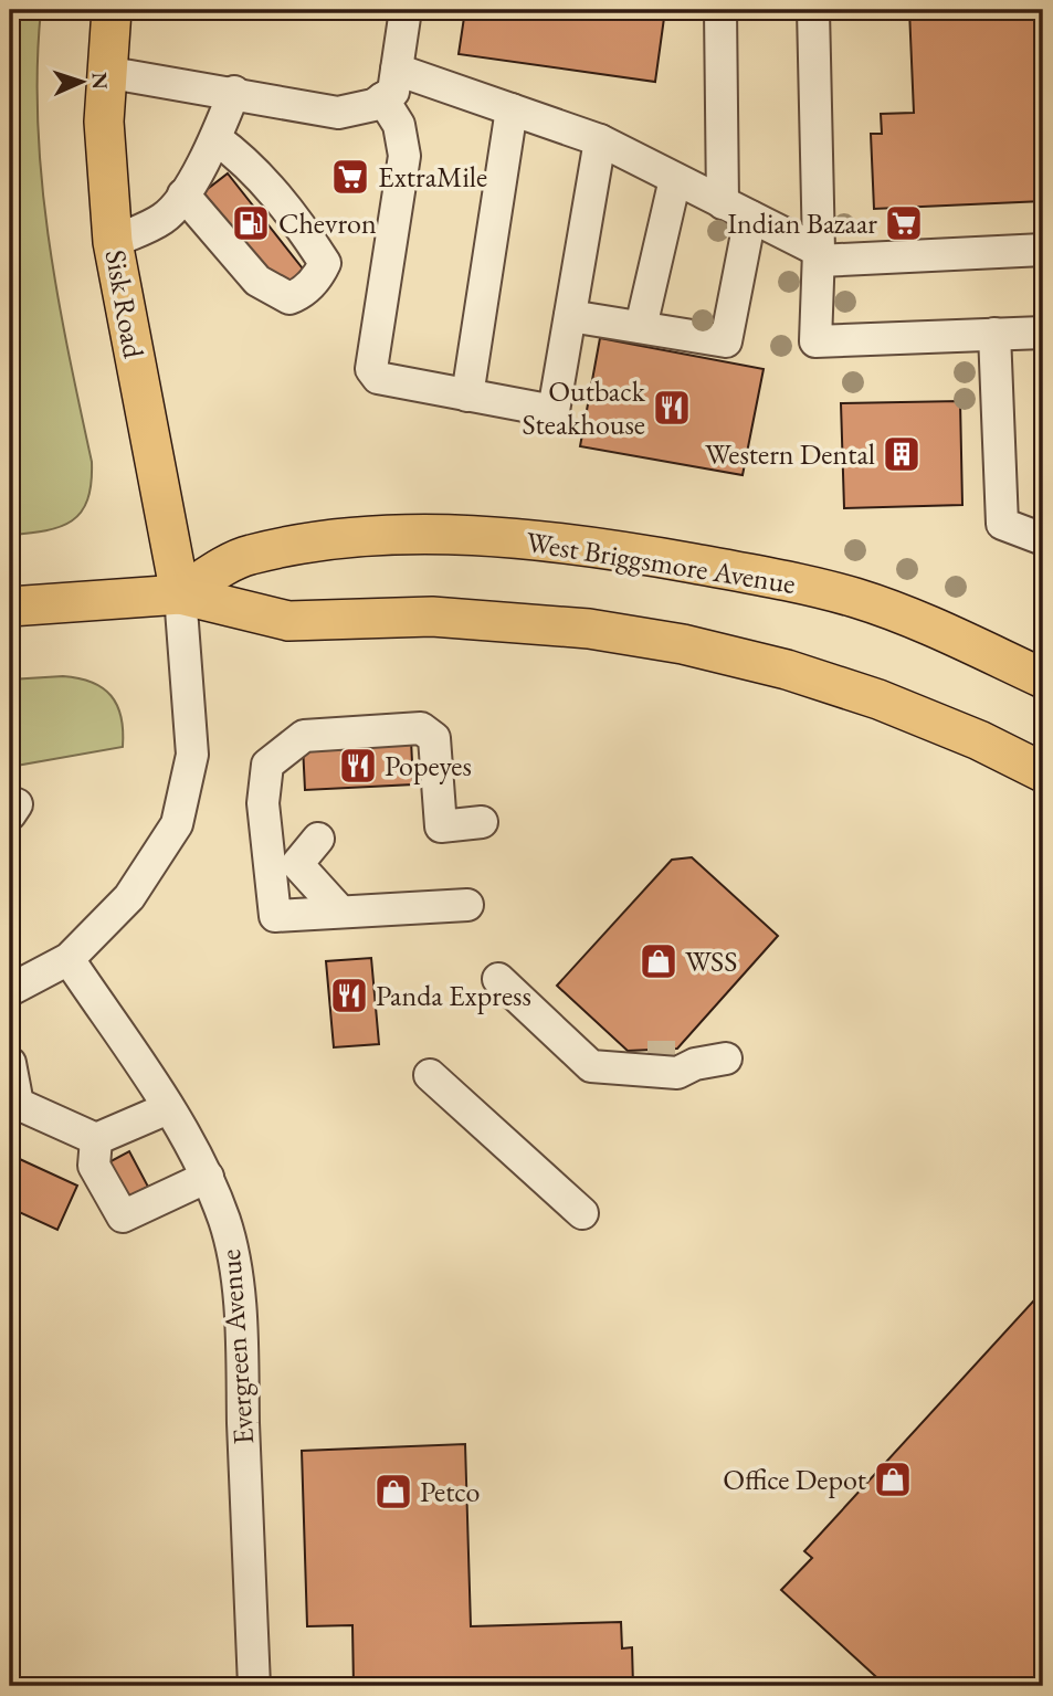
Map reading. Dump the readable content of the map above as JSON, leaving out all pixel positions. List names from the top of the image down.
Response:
{
  "streets": {
    "main road": ["Sisk Road", "West Briggsmore Avenue"],
    "street": ["Evergreen Avenue"]
  },
  "crossings": [
    ["Sisk Road", "West Briggsmore Avenue"]
  ],
  "places": {
    "supermarket": ["ExtraMile", "Indian Bazaar"],
    "fuel station": ["Chevron"],
    "restaurant": ["Outback Steakhouse", "Popeyes", "Panda Express"],
    "building": ["Western Dental"],
    "shop": ["WSS", "Office Depot", "Petco"]
  },
  "north": "right"
}
